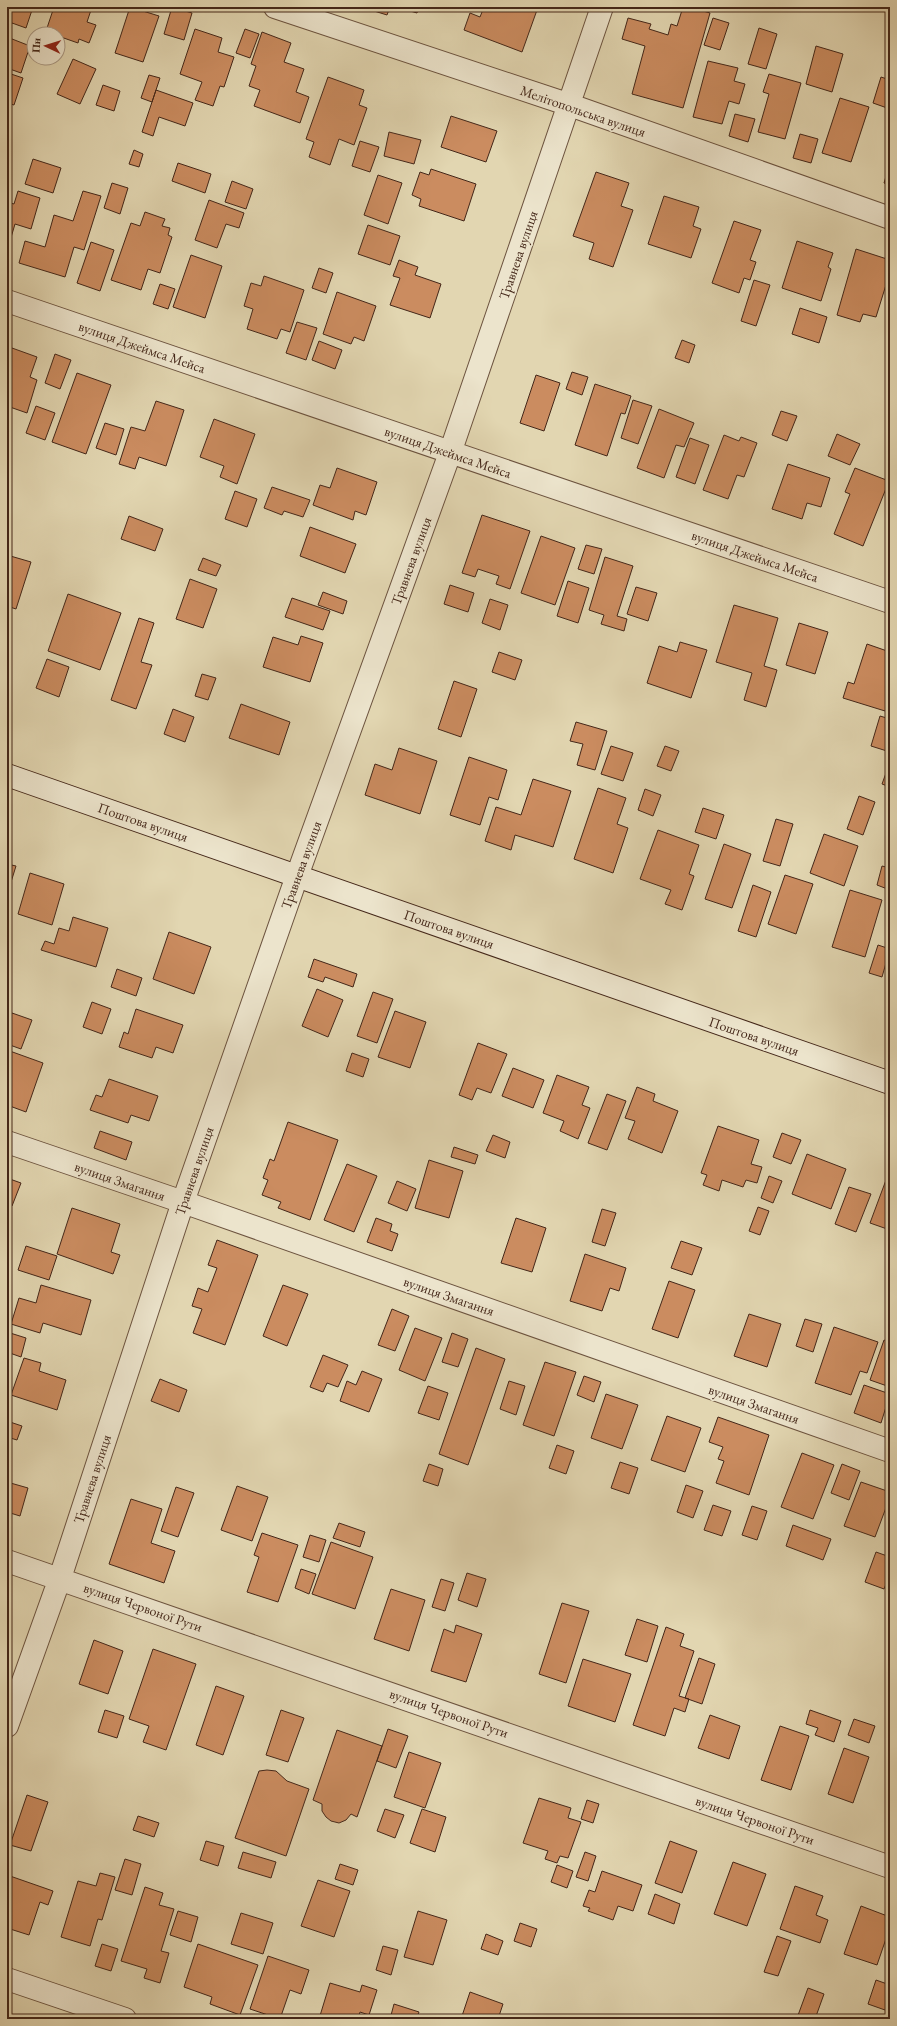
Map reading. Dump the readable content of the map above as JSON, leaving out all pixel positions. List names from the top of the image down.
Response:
{
  "streets": {
    "street": [
      "Мелітопольська вулиця",
      "Травнева вулиця",
      "вулиця Джеймса Мейса",
      "Поштова вулиця",
      "вулиця Змагання",
      "вулиця Червоної Рути"
    ]
  },
  "crossings": [
    ["Мелітопольська вулиця", "Травнева вулиця"],
    ["Травнева вулиця", "вулиця Джеймса Мейса"],
    ["Травнева вулиця", "Поштова вулиця"],
    ["Травнева вулиця", "вулиця Змагання"],
    ["Травнева вулиця", "вулиця Червоної Рути"]
  ],
  "north": "left"
}
